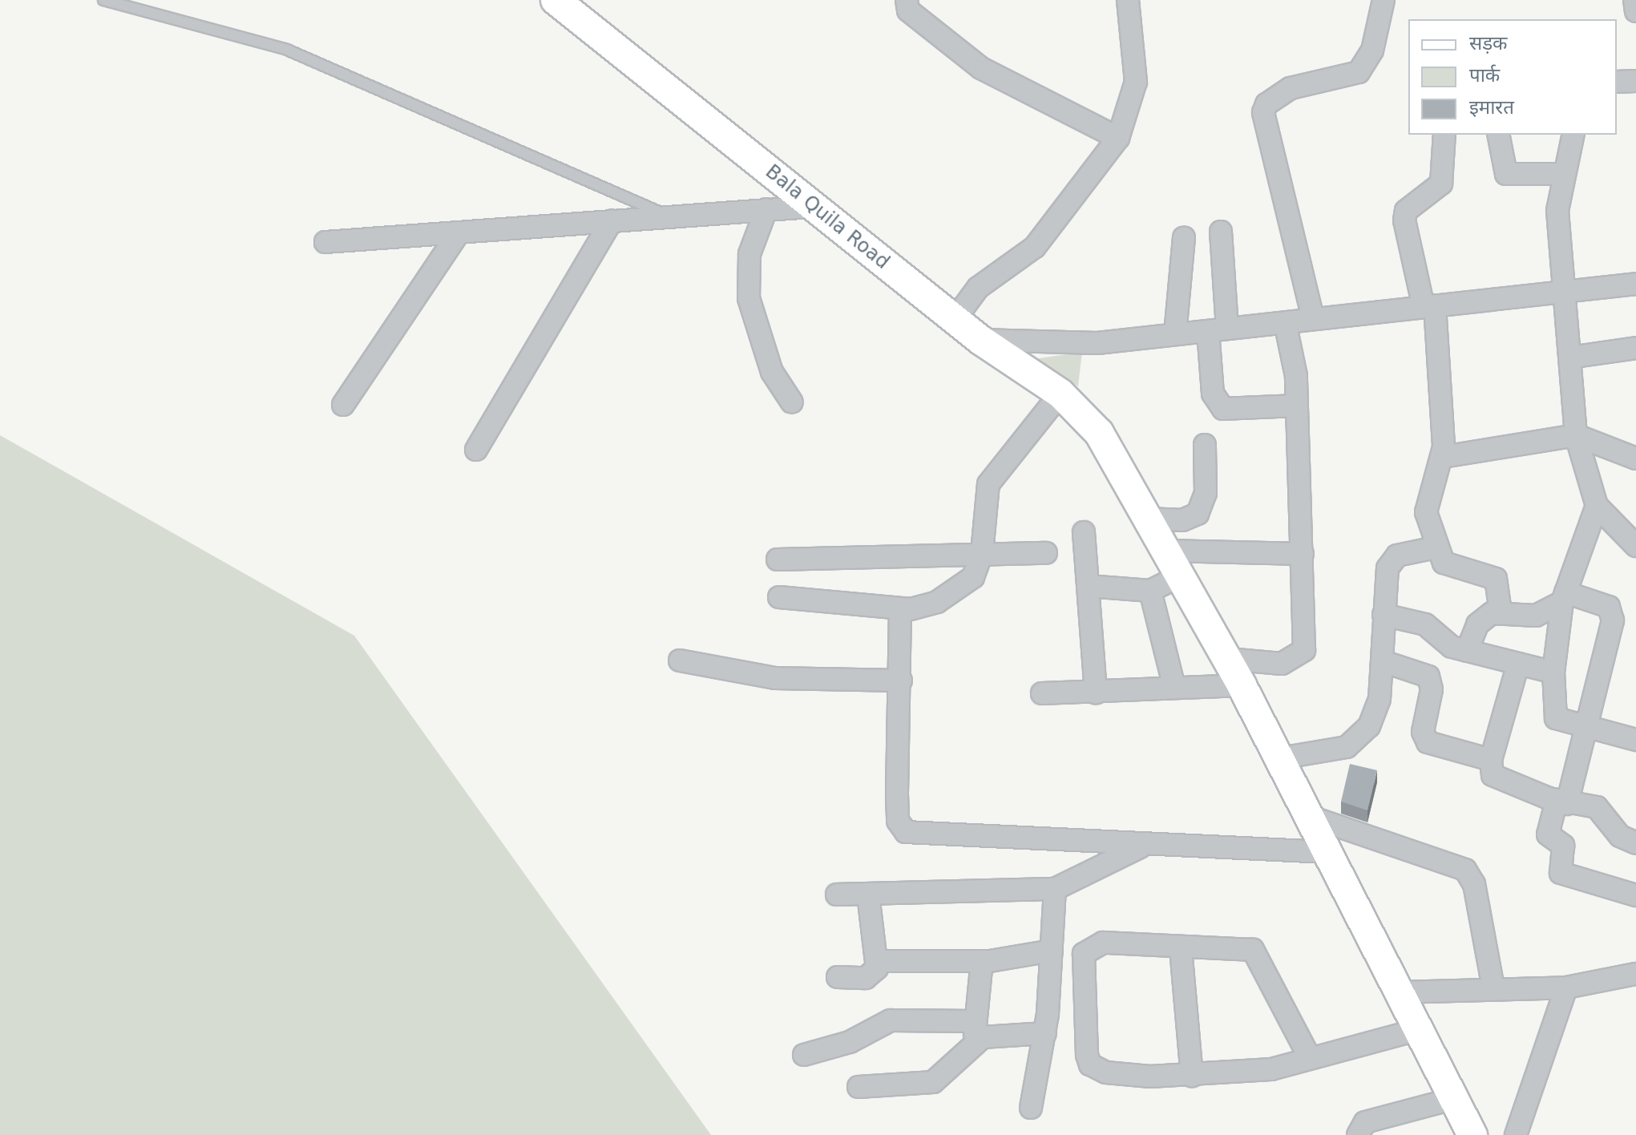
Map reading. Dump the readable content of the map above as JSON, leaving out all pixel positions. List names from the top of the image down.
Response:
{
  "streets": {
    "street": ["Bala Quila Road"]
  },
  "legend": ["सड़क", "पार्क", "इमारत"]
}
